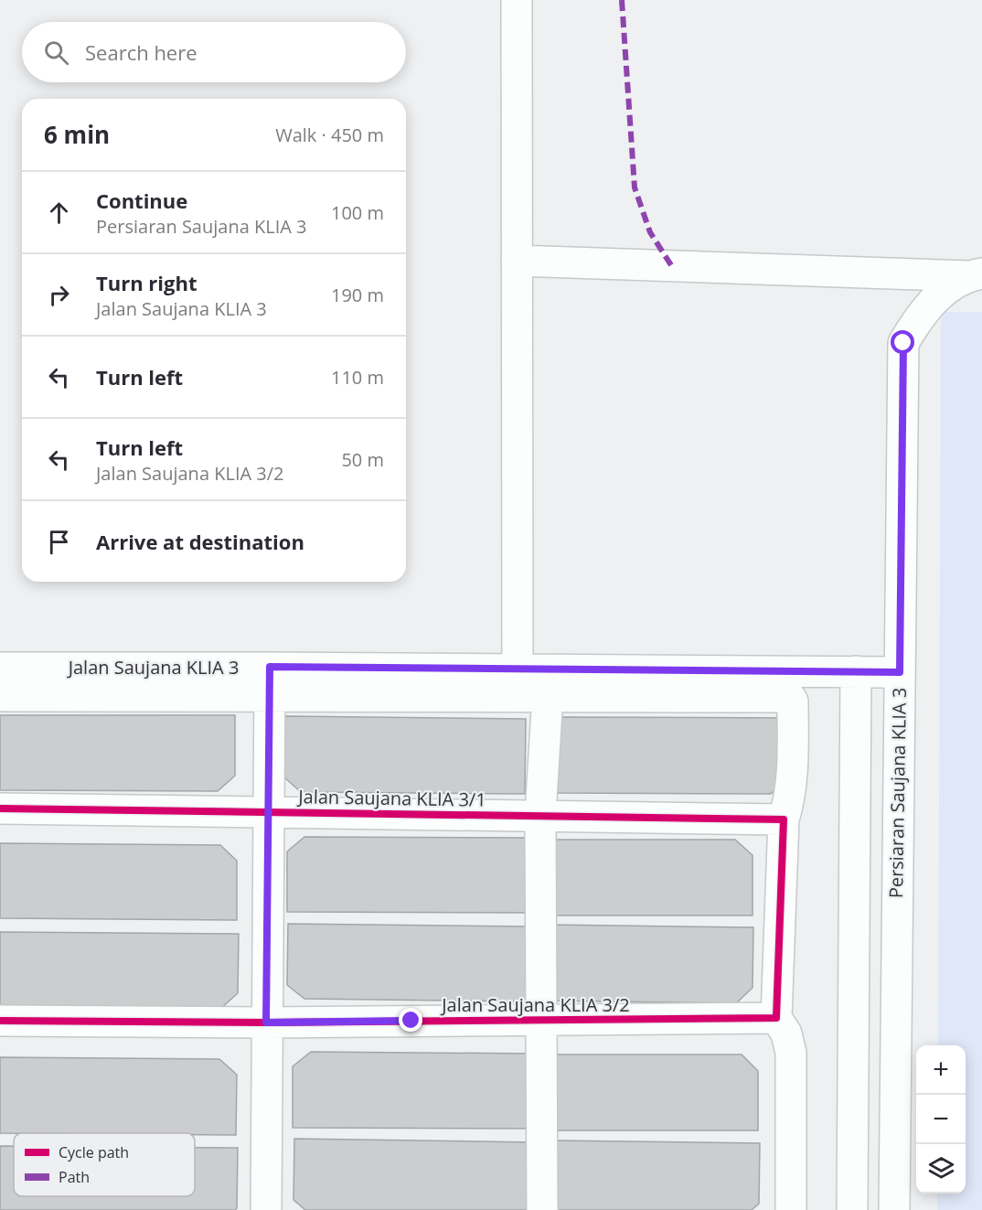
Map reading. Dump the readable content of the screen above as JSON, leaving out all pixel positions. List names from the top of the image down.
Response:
{
  "streets": {
    "street": [
      "Jalan Saujana KLIA 3",
      "Persiaran Saujana KLIA 3",
      "Jalan Saujana KLIA 3/1",
      "Jalan Saujana KLIA 3/2"
    ]
  },
  "crossings": [
    ["Jalan Saujana KLIA 3", "Persiaran Saujana KLIA 3"]
  ],
  "legend": ["Cycle path", "Path"],
  "page": {
    "search": "Search here",
    "heading": ["6 min", "Walk · 450 m"],
    "list": [
      ["Continue", "Persiaran Saujana KLIA 3", "100 m"],
      ["Turn right", "Jalan Saujana KLIA 3", "190 m"],
      ["Turn left", "110 m"],
      ["Turn left", "Jalan Saujana KLIA 3/2", "50 m"],
      "Arrive at destination"
    ],
    "map_buttons": ["+", "−"]
  }
}
